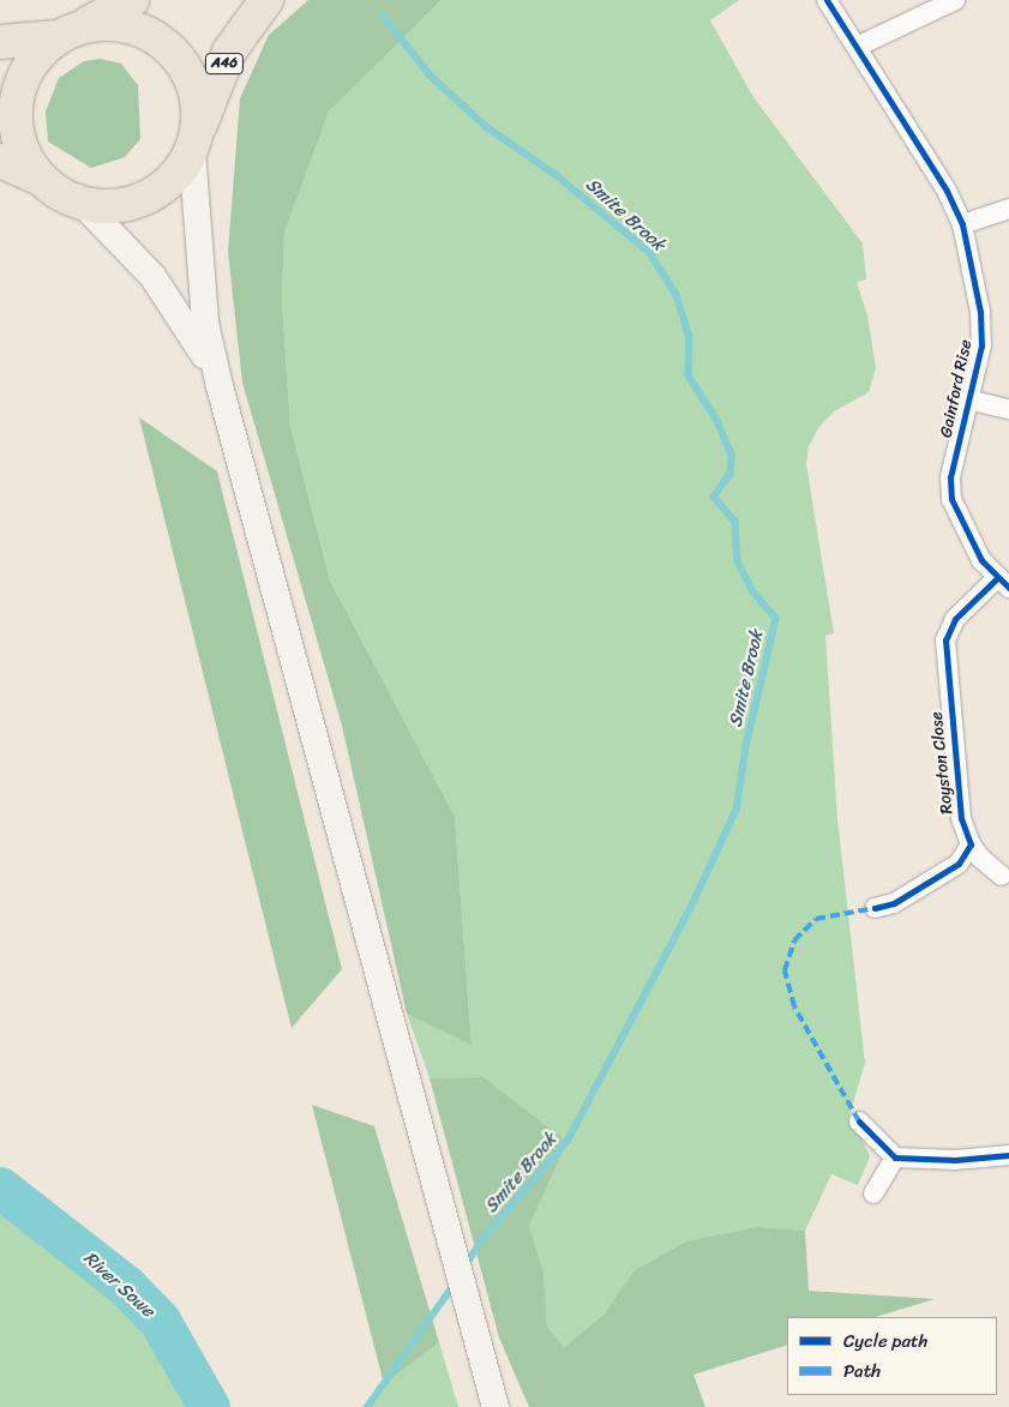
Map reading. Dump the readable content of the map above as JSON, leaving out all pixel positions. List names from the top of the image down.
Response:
{
  "streets": {
    "highway": ["A46"],
    "street": ["Gainford Rise", "Royston Close"]
  },
  "crossings": [
    ["Gainford Rise", "Royston Close"]
  ],
  "water": ["Smite Brook", "River Sowe"],
  "legend": ["Cycle path", "Path"]
}
